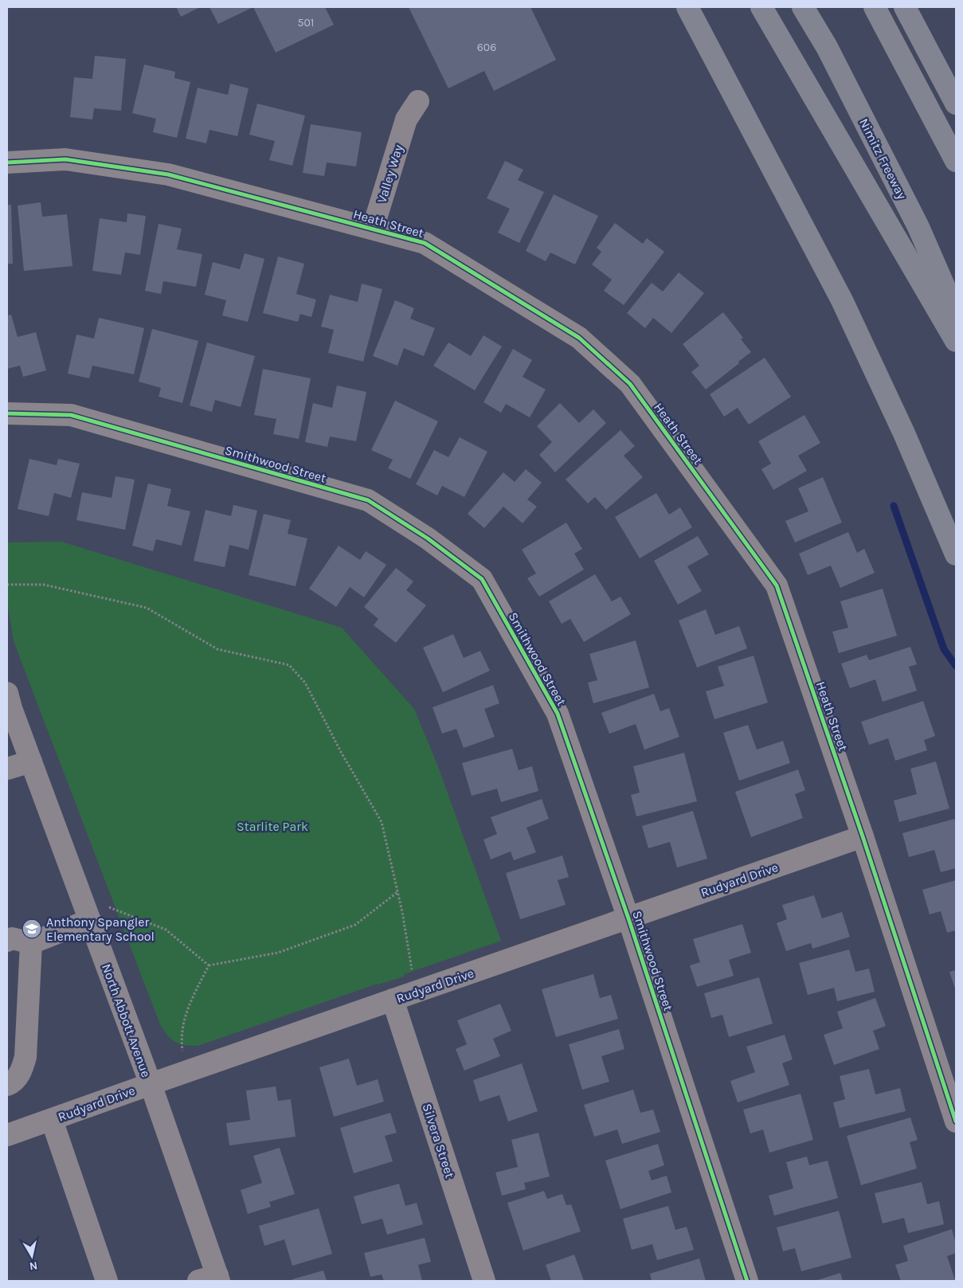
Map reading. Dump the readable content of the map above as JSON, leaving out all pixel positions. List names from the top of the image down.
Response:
{
  "streets": {
    "highway": ["Nimitz Freeway"],
    "street": [
      "Valley Way",
      "Heath Street",
      "Smithwood Street",
      "Rudyard Drive",
      "North Abbott Avenue",
      "Silvera Street"
    ]
  },
  "crossings": [
    ["Valley Way", "Heath Street"],
    ["Heath Street", "Rudyard Drive"],
    ["Smithwood Street", "Rudyard Drive"],
    ["Rudyard Drive", "North Abbott Avenue"],
    ["Rudyard Drive", "Silvera Street"]
  ],
  "parks": ["Starlite Park"],
  "places": {
    "school or university": ["Anthony Spangler Elementary School"]
  },
  "house_numbers": ["501", "606"],
  "north": "bottom"
}
